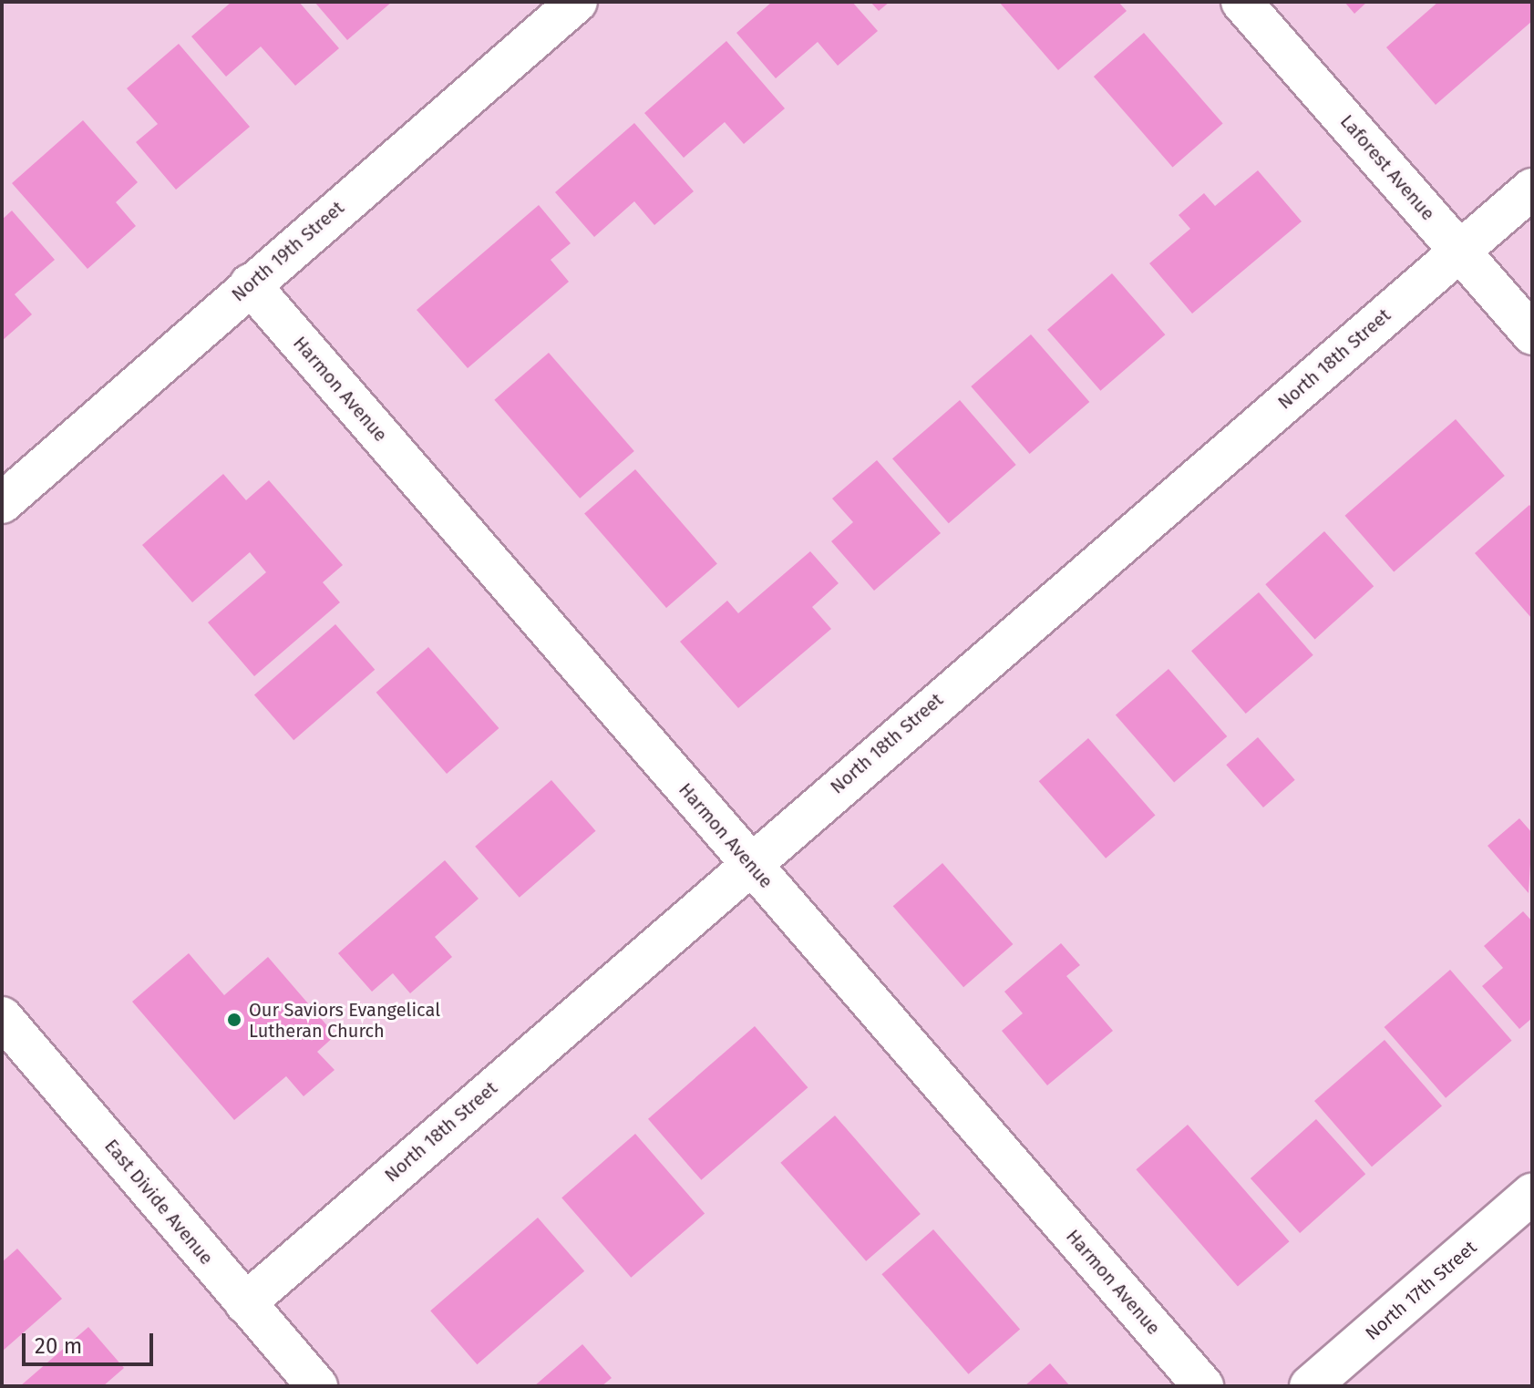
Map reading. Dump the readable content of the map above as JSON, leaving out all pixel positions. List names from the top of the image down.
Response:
{
  "streets": {
    "street": [
      "Laforest Avenue",
      "North 19th Street",
      "North 18th Street",
      "Harmon Avenue",
      "East Divide Avenue",
      "North 17th Street"
    ]
  },
  "crossings": [
    ["Laforest Avenue", "North 18th Street"],
    ["North 19th Street", "Harmon Avenue"],
    ["North 18th Street", "Harmon Avenue"],
    ["North 18th Street", "East Divide Avenue"]
  ],
  "places": ["Our Saviors Evangelical Lutheran Church"],
  "scale_bar": "20 m"
}
